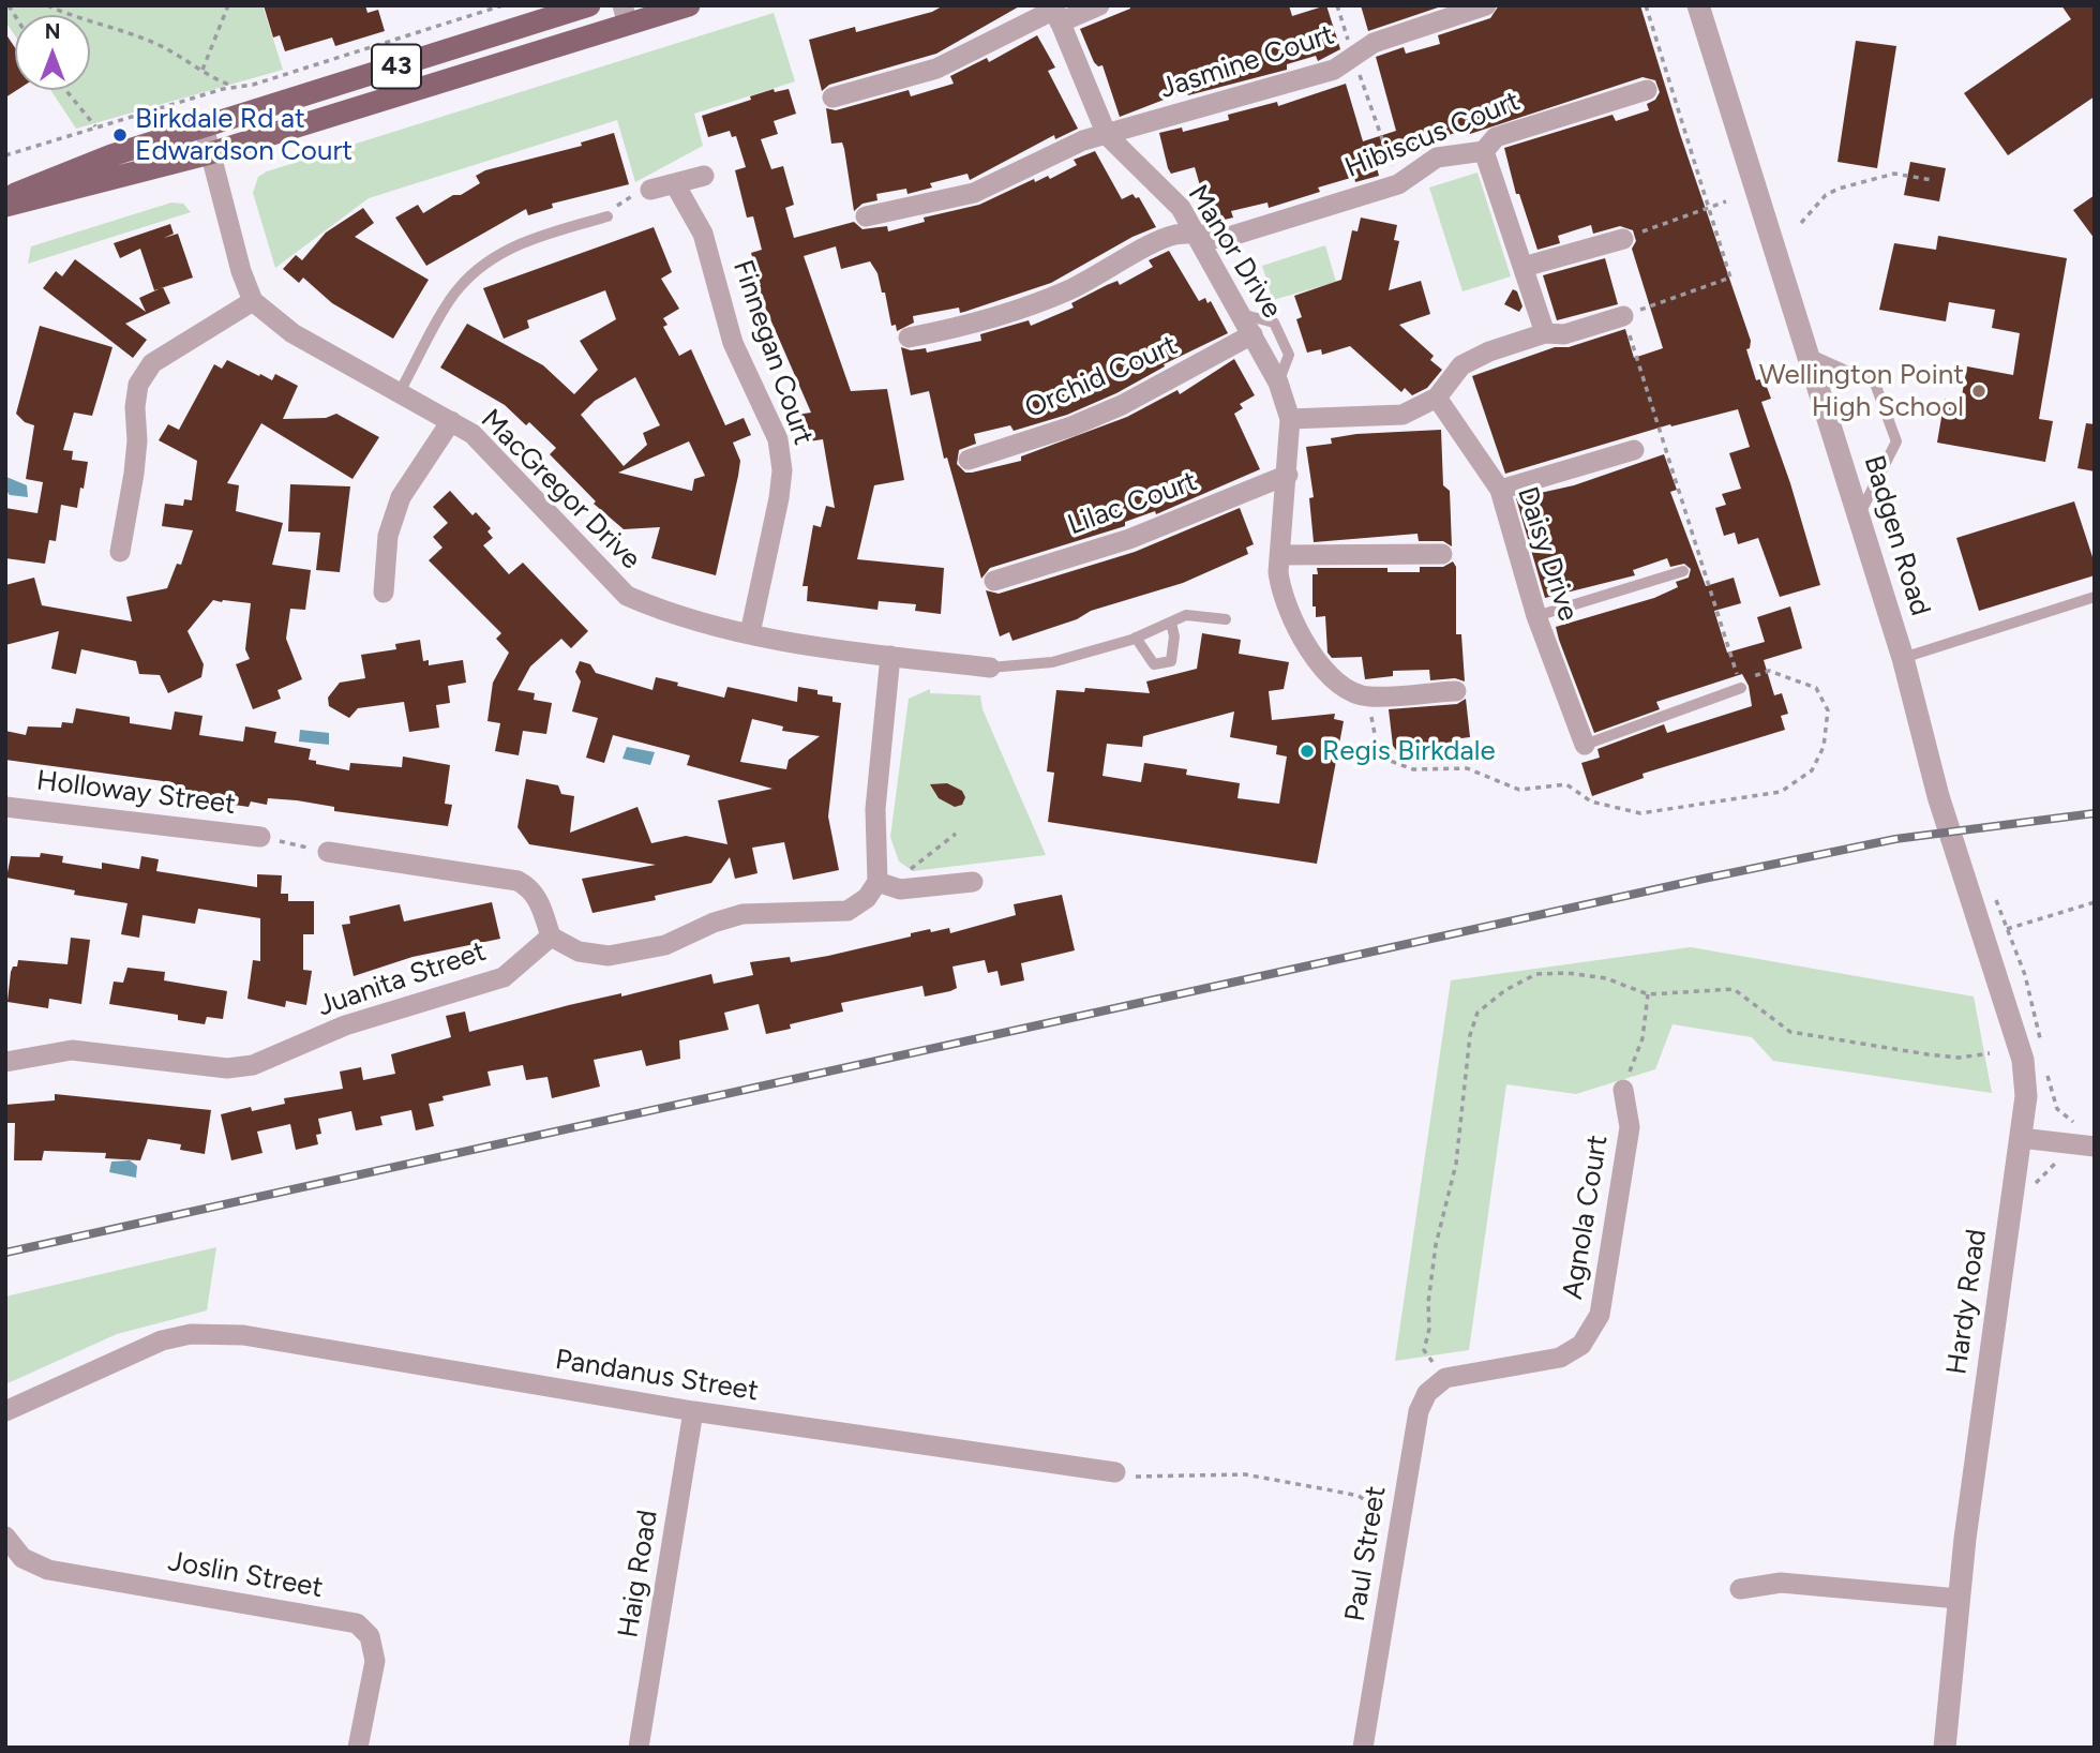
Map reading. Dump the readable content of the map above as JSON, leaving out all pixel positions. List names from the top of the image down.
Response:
{
  "streets": {
    "main road": ["43"],
    "street": [
      "Jasmine Court",
      "Hibiscus Court",
      "Manor Drive",
      "Finnegan Court",
      "Orchid Court",
      "MacGregor Drive",
      "Lilac Court",
      "Badgen Road",
      "Daisy Drive",
      "Holloway Street",
      "Juanita Street",
      "Agnola Court",
      "Hardy Road",
      "Pandanus Street",
      "Paul Street",
      "Haig Road",
      "Joslin Street"
    ]
  },
  "crossings": [
    ["Jasmine Court", "Manor Drive"],
    ["Hibiscus Court", "Manor Drive"],
    ["Manor Drive", "Orchid Court"],
    ["Manor Drive", "Lilac Court"],
    ["Finnegan Court", "MacGregor Drive"],
    ["Badgen Road", "Hardy Road"],
    ["Agnola Court", "Paul Street"],
    ["Pandanus Street", "Haig Road"]
  ],
  "places": ["Birkdale Rd at Edwardson Court", "Wellington Point High School", "Regis Birkdale"],
  "north": "top"
}
